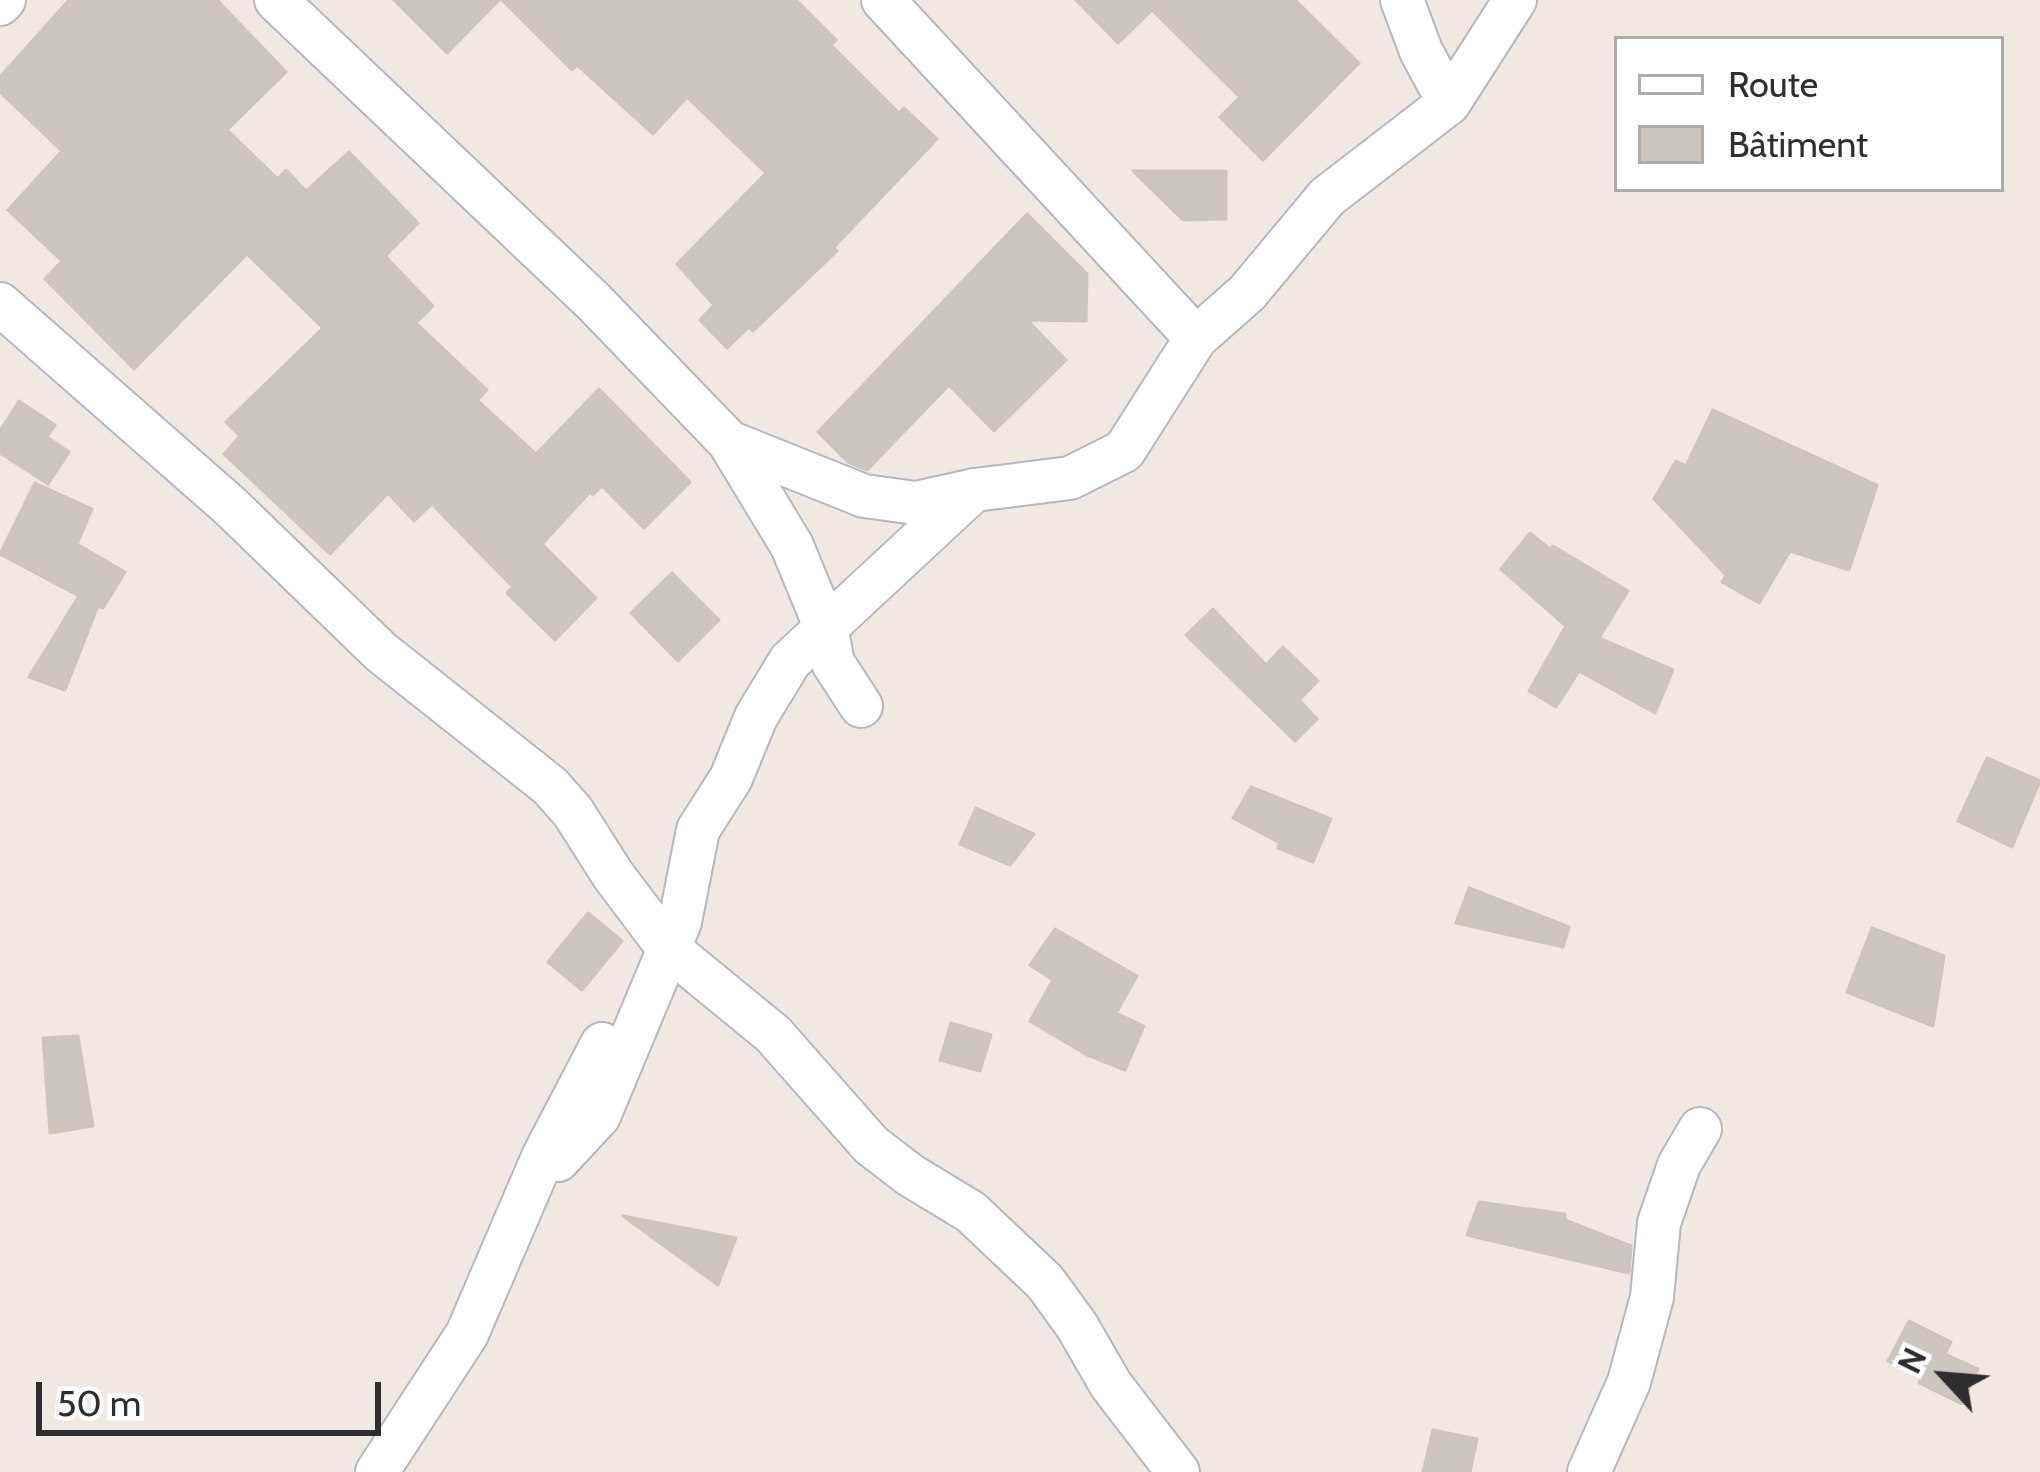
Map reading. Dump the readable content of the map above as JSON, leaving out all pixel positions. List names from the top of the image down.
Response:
{
  "legend": ["Route", "Bâtiment"],
  "scale_bar": "50 m",
  "north": "top left"
}
